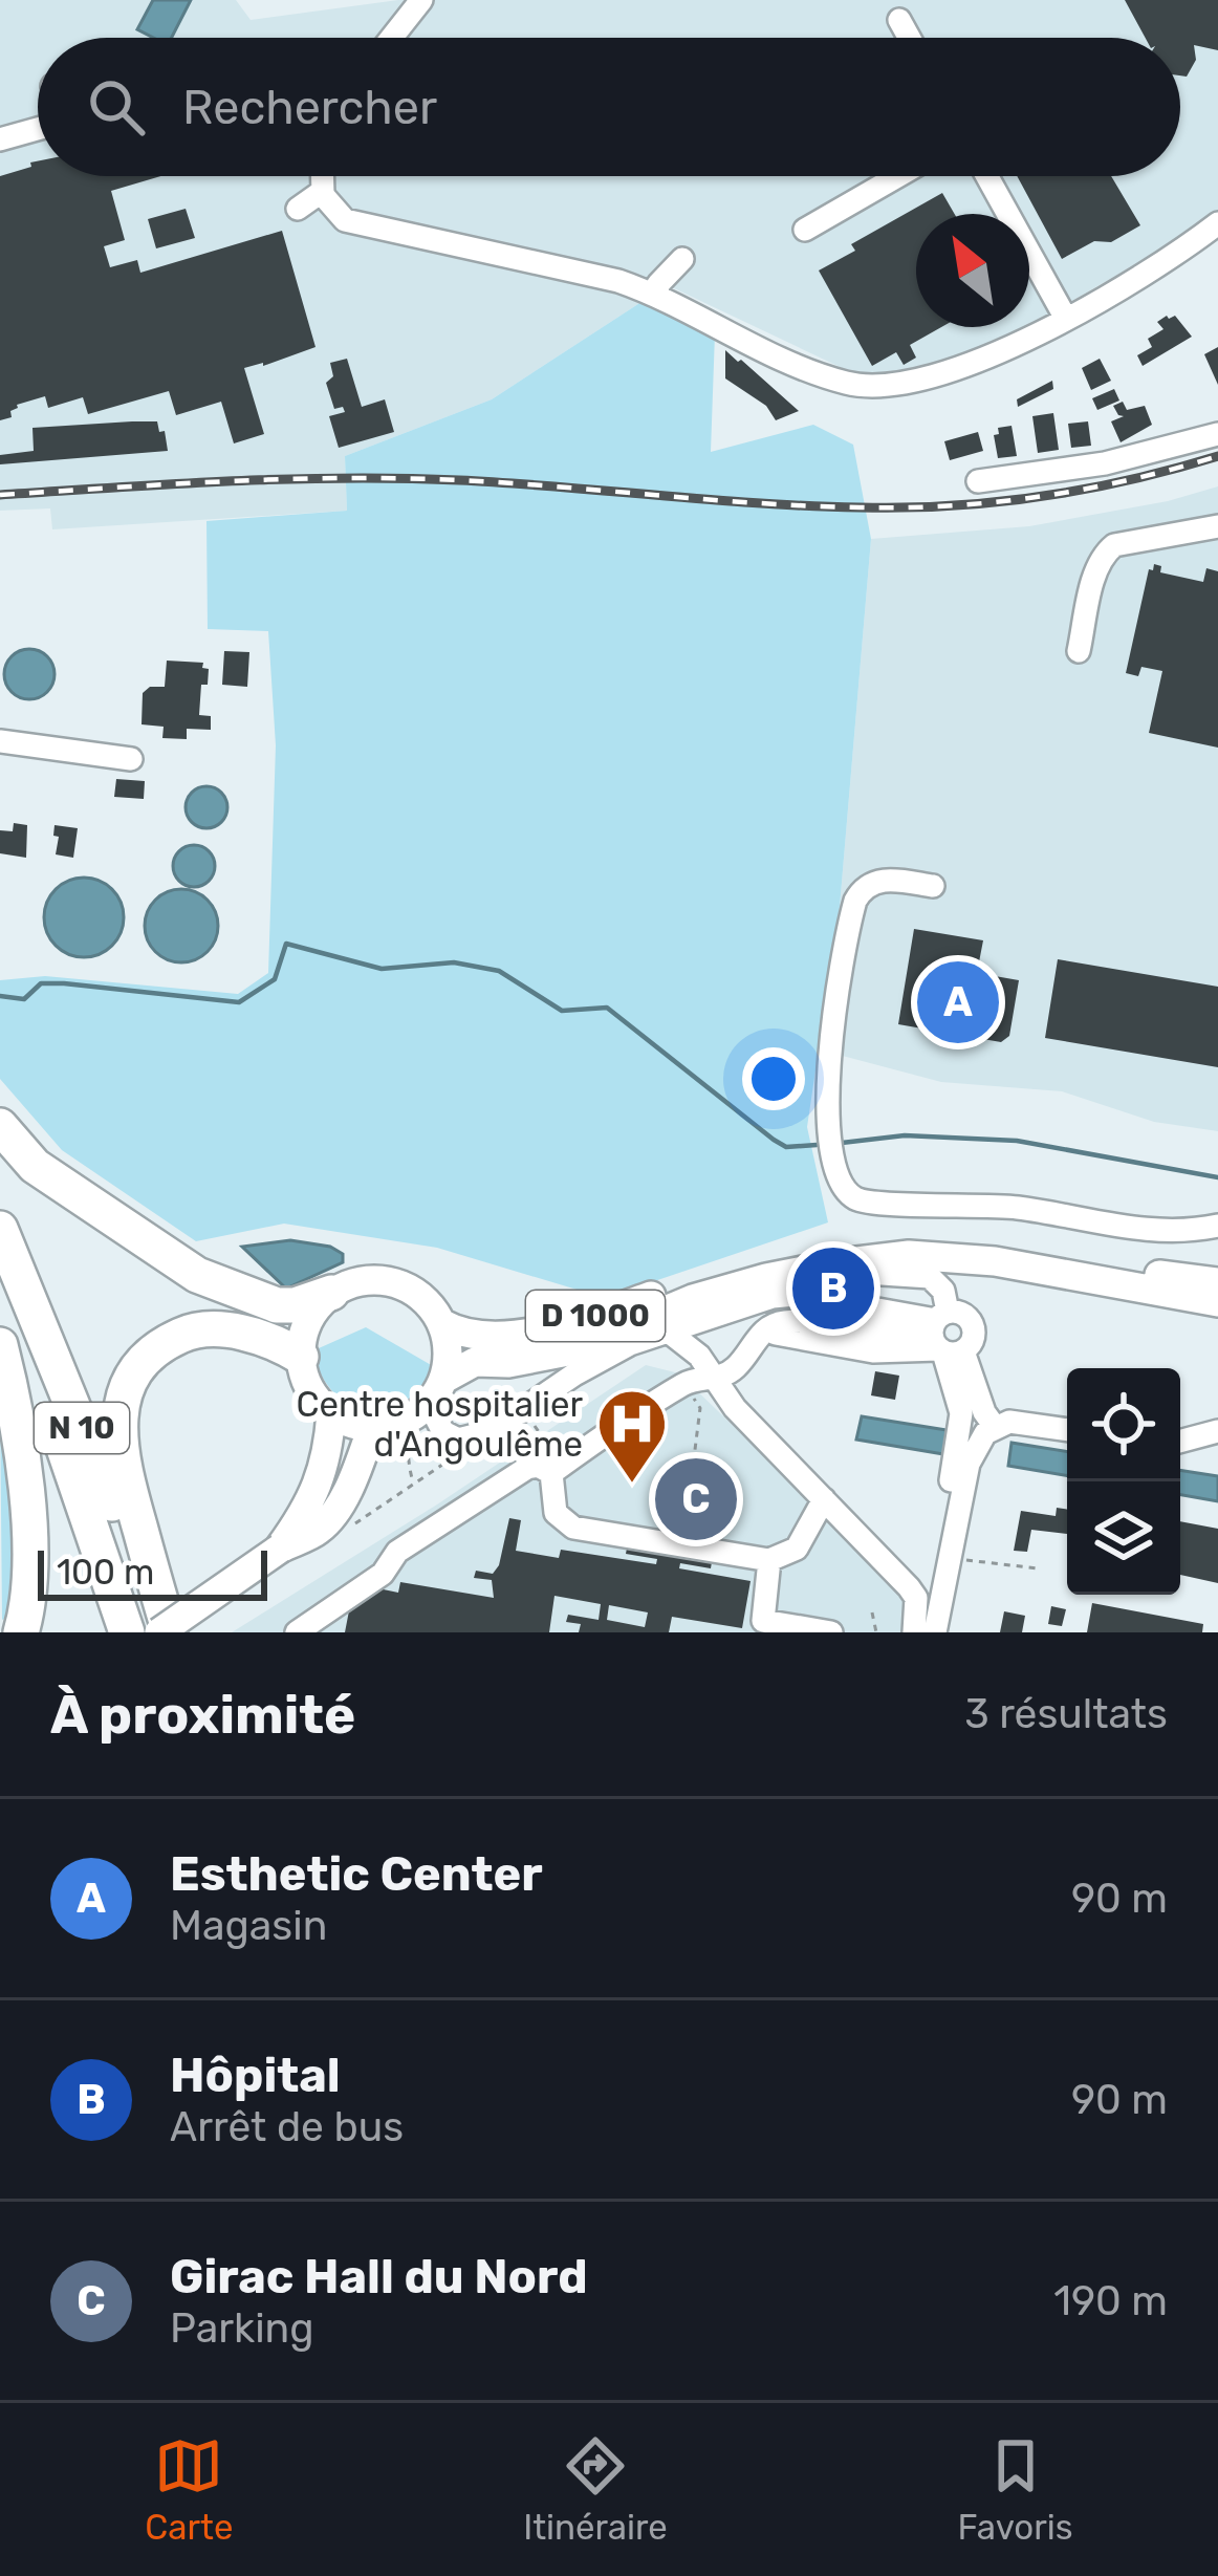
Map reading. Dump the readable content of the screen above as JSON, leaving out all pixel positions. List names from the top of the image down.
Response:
{
  "streets": {
    "highway": ["N 10"],
    "main road": ["D 1000"]
  },
  "places": {
    "hospital": ["Centre hospitalier d'Angoulême"]
  },
  "scale_bar": "100 m",
  "north": "top left",
  "page": {
    "search": "Rechercher",
    "pins": ["A", "B", "C"],
    "scale": "100 m",
    "heading": ["À proximité", "3 résultats"],
    "list": [
      {
        "mark": "A",
        "name": "Esthetic Center",
        "note": "Magasin",
        "value": "90 m"
      },
      {
        "mark": "B",
        "name": "Hôpital",
        "note": "Arrêt de bus",
        "value": "90 m"
      },
      {
        "mark": "C",
        "name": "Girac Hall du Nord",
        "note": "Parking",
        "value": "190 m"
      }
    ],
    "nav": ["Carte", "Itinéraire", "Favoris"]
  }
}
